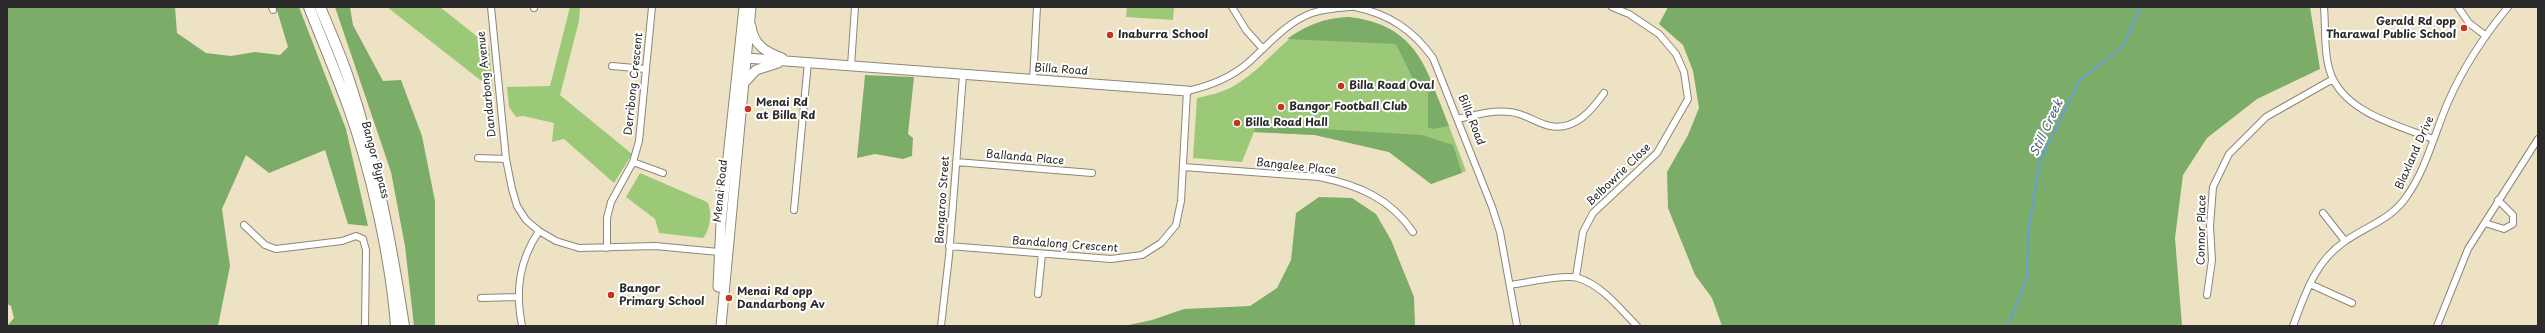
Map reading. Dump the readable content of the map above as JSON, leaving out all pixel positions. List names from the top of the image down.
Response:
{
  "streets": {
    "main road": ["Billa Road", "Bangor Bypass", "Menai Road"],
    "street": [
      "Dandarbong Avenue",
      "Derribong Crescent",
      "Blaxland Drive",
      "Ballanda Place",
      "Bangalee Place",
      "Belbowrie Close",
      "Bangaroo Street",
      "Connor Place",
      "Bandalong Crescent"
    ]
  },
  "crossings": [
    ["Billa Road", "Menai Road"],
    ["Billa Road", "Bangaroo Street"],
    ["Billa Road", "Bandalong Crescent"],
    ["Dandarbong Avenue", "Derribong Crescent"],
    ["Dandarbong Avenue", "Menai Road"],
    ["Ballanda Place", "Bangaroo Street"],
    ["Bangalee Place", "Bandalong Crescent"],
    ["Bangaroo Street", "Bandalong Crescent"]
  ],
  "water": ["Still Creek"],
  "places": [
    "Gerald Rd opp Tharawal Public School",
    "Inaburra School",
    "Billa Road Oval",
    "Bangor Football Club",
    "Menai Rd at Billa Rd",
    "Billa Road Hall",
    "Bangor Primary School",
    "Menai Rd opp Dandarbong Av"
  ]
}
